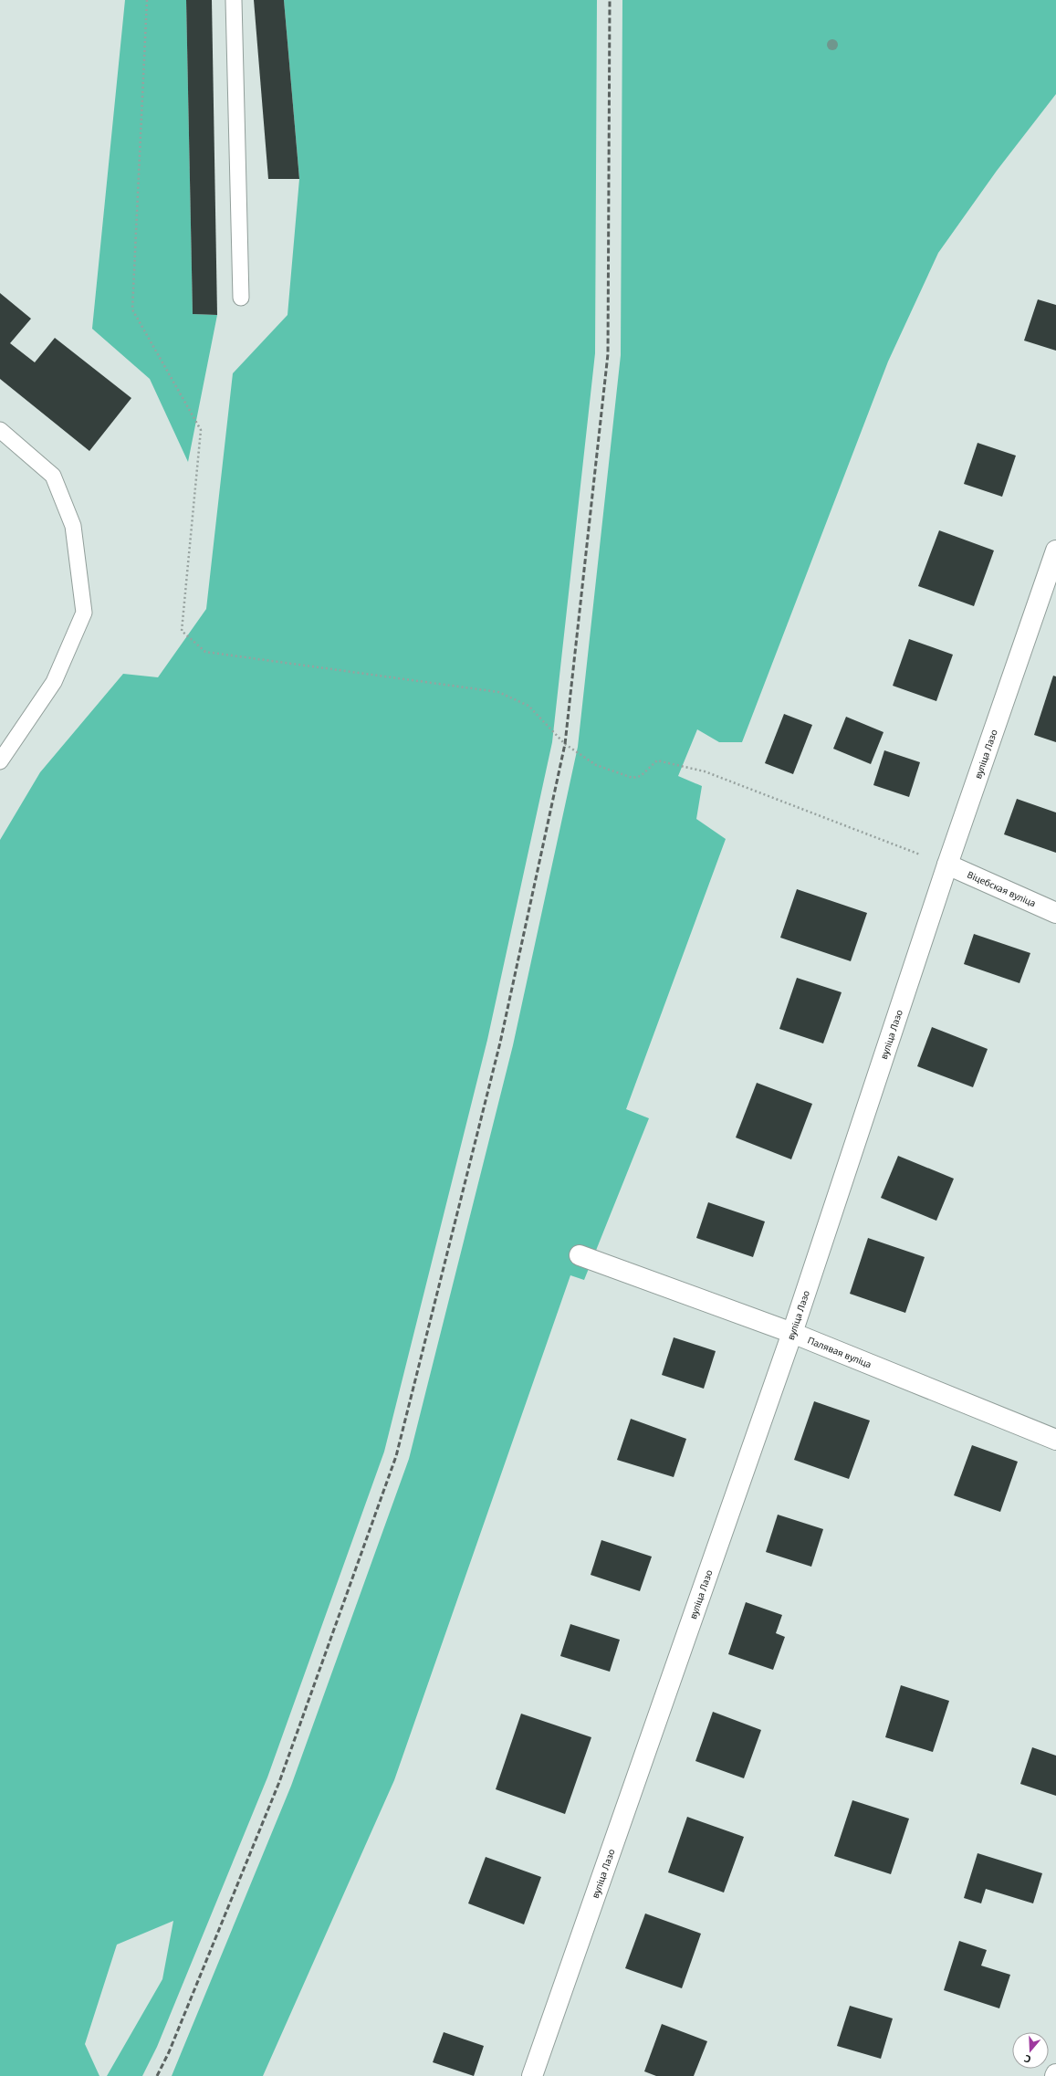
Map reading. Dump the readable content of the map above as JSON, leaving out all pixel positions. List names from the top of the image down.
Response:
{
  "streets": {
    "street": ["вуліца Лазо", "Віцебская вуліца", "Палявая вуліца"]
  },
  "crossings": [
    ["вуліца Лазо", "Віцебская вуліца"],
    ["вуліца Лазо", "Палявая вуліца"]
  ],
  "north": "bottom"
}
